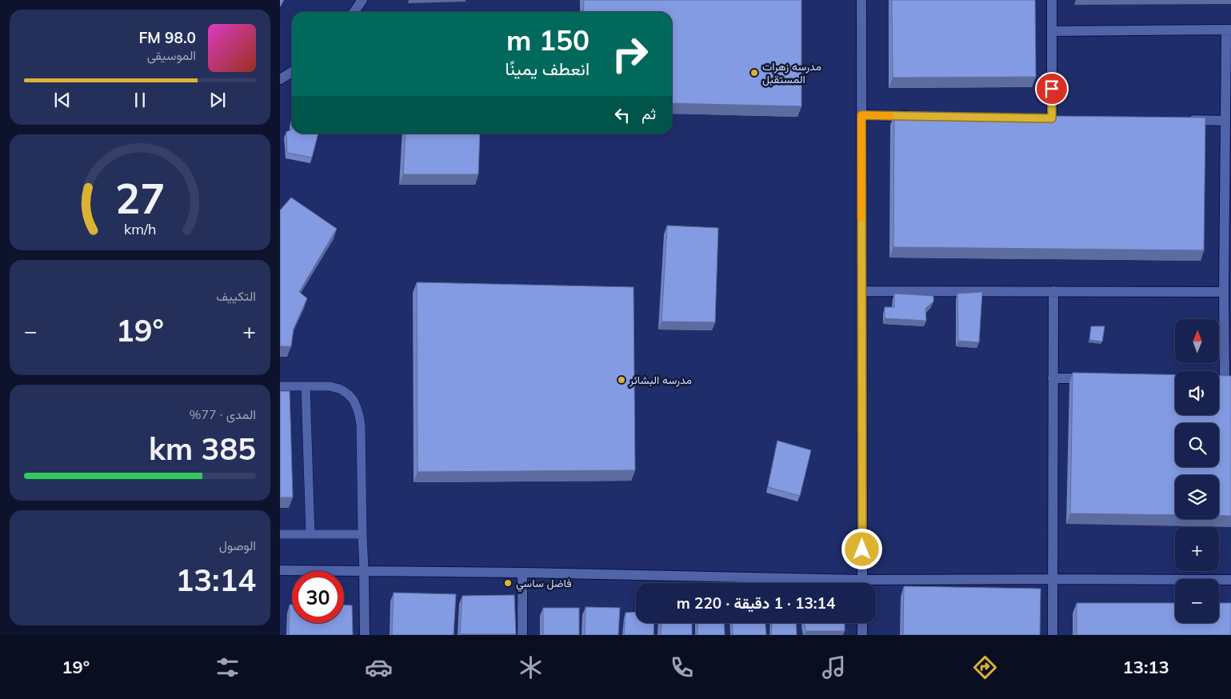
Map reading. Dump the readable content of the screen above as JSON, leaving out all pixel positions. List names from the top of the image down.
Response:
{
  "places": ["مدرسه زهرات المستقبل", "مدرسه البشائر", "فاضل ساسي"],
  "north": "top",
  "page": {
    "turn": ["150 m", "انعطف يمينًا"],
    "song": ["98.0 FM", "الموسيقى"],
    "then": "ثم",
    "tile": [
      "التكييف",
      ["المدى · 77%", "385 km"],
      ["الوصول", "13:14"]
    ],
    "heat": ["−", "19°", "+"],
    "map_buttons": ["+", "−"],
    "limit": "30",
    "trip": "13:14 · 1 دقيقة · 220 m",
    "tabs": ["13:13", "19°"],
    "gauge": ["27", "km/h"]
  }
}
